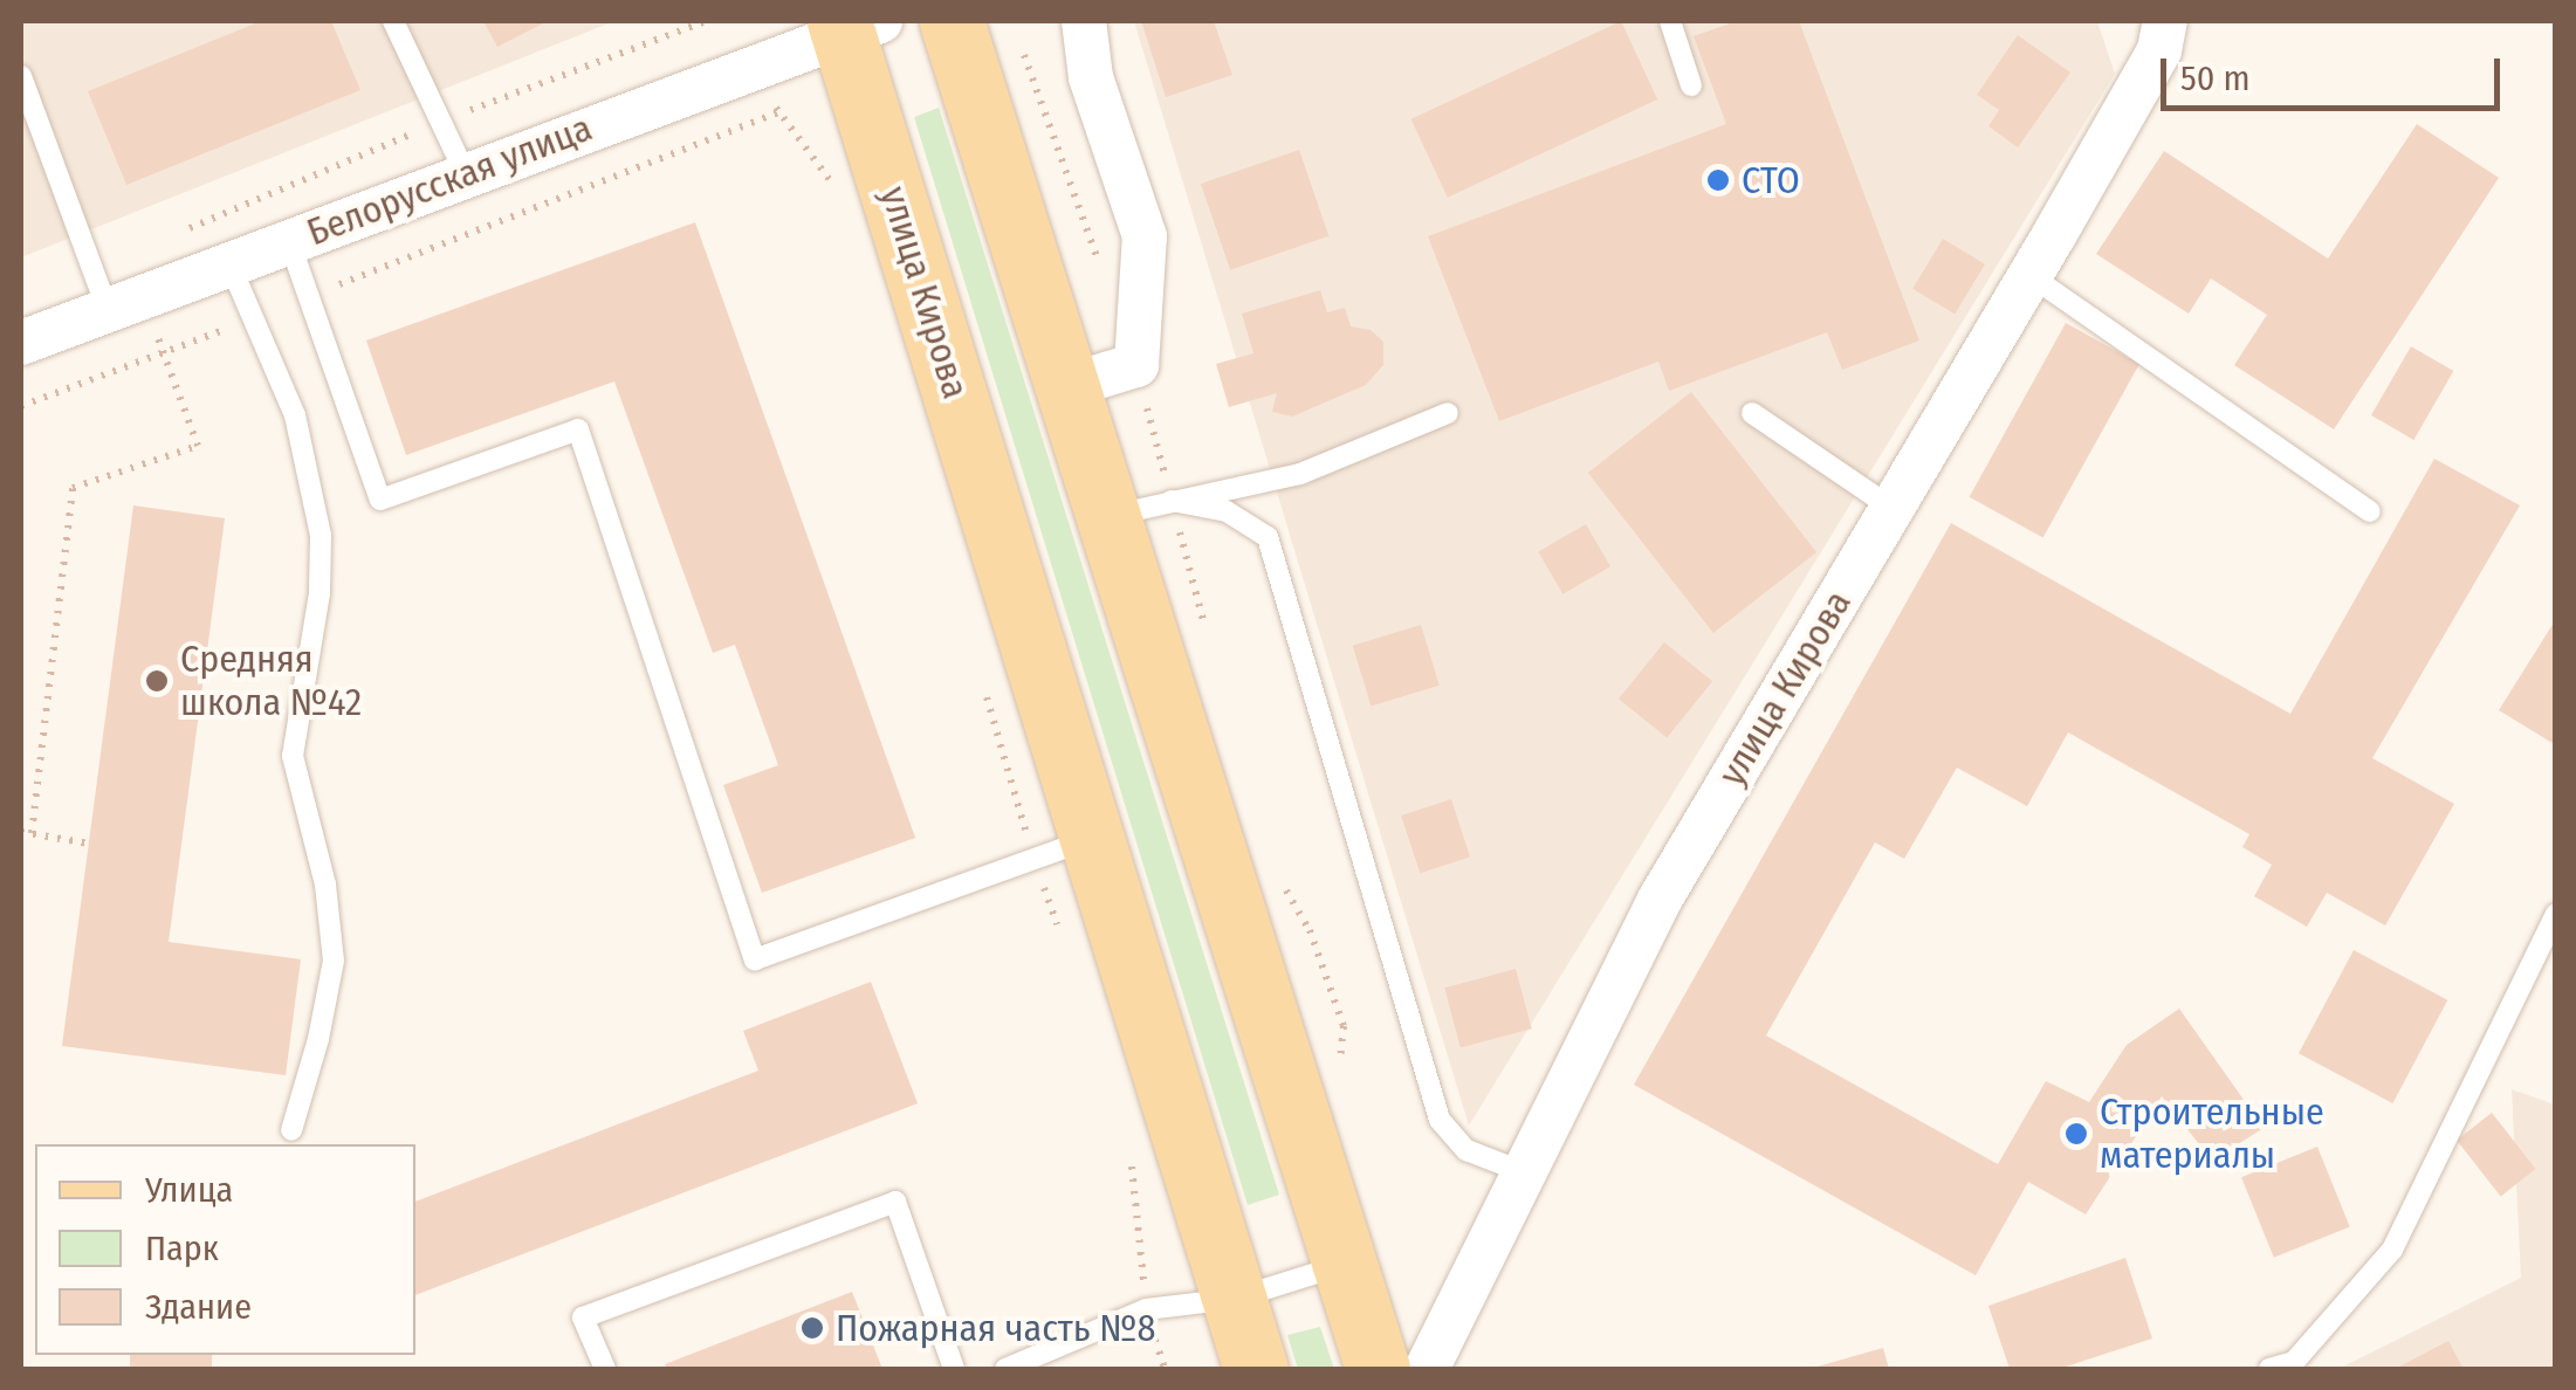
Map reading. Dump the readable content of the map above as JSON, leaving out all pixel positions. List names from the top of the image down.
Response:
{
  "streets": {
    "main road": ["улица Кирова"],
    "street": ["Белорусская улица"]
  },
  "crossings": [
    ["Белорусская улица", "улица Кирова"]
  ],
  "places": [
    "СТО",
    "Средняя школа №42",
    "Строительные материалы",
    "Пожарная часть №8"
  ],
  "legend": ["Улица", "Парк", "Здание"],
  "scale_bar": "50 m"
}
